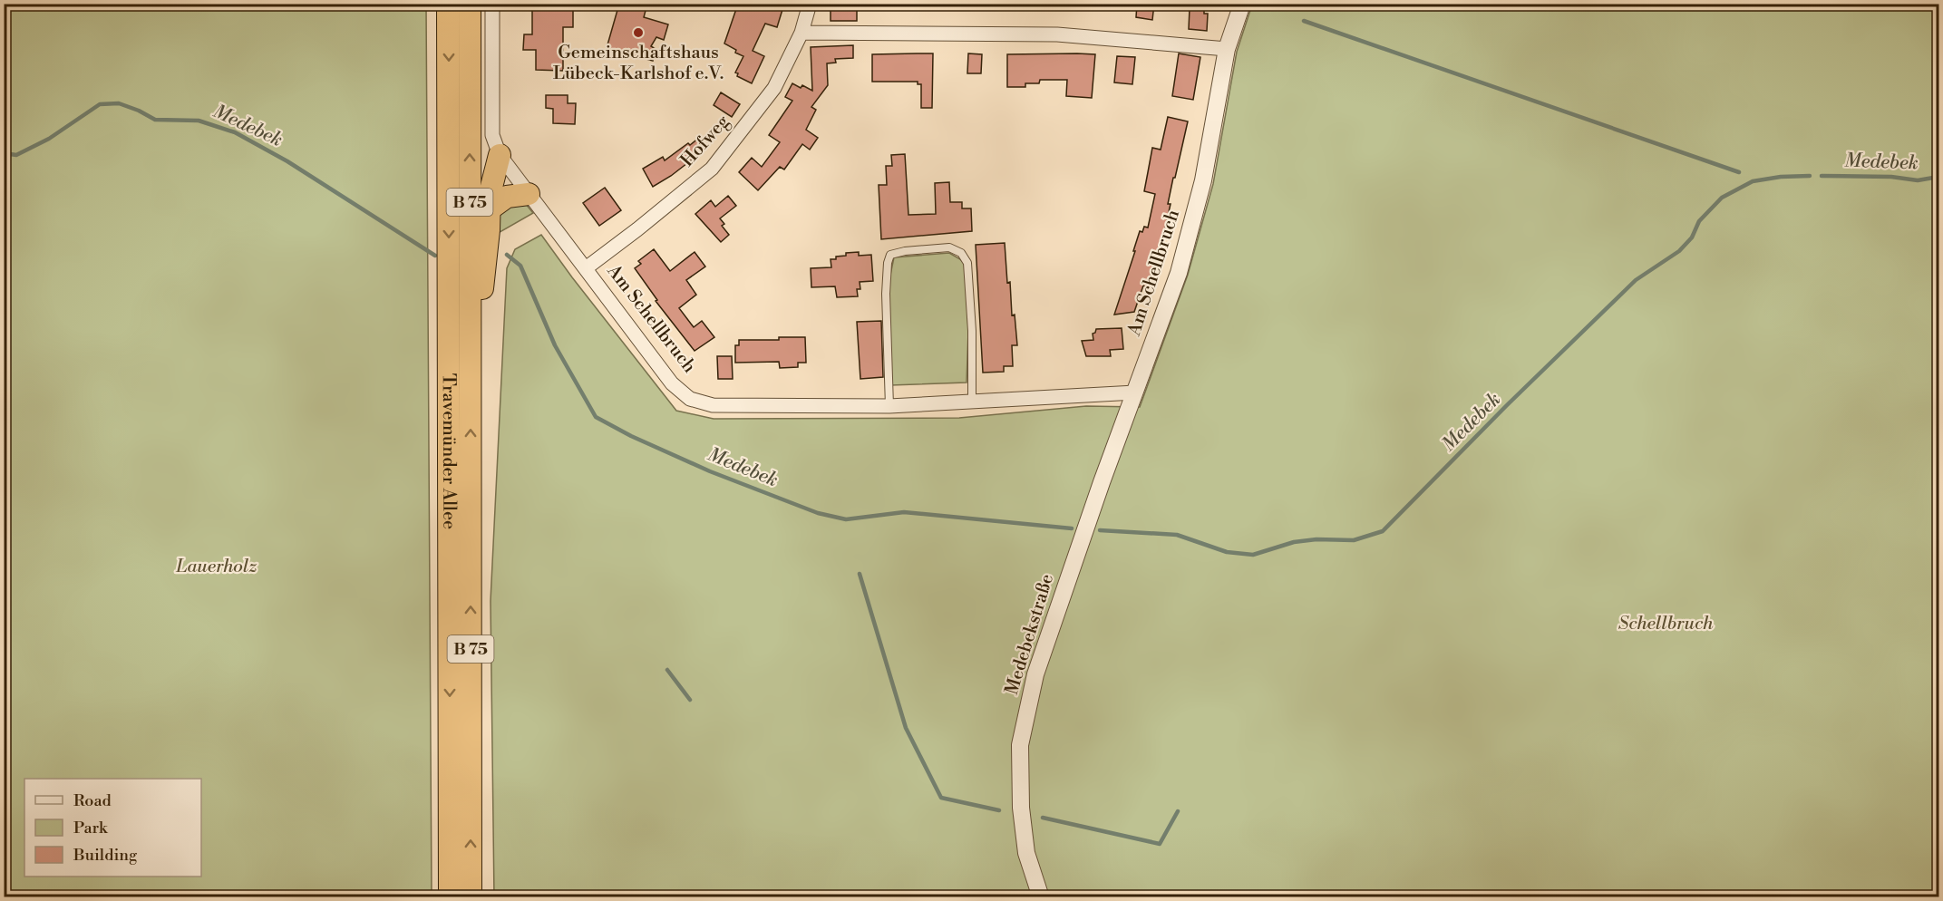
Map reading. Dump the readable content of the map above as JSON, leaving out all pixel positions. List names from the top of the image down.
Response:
{
  "streets": {
    "highway": ["B 75", "Travemünder Allee"],
    "street": ["Hofweg", "Am Schellbruch", "Medebekstraße"]
  },
  "crossings": [
    ["Hofweg", "Am Schellbruch"],
    ["Am Schellbruch", "Medebekstraße"]
  ],
  "water": ["Medebek"],
  "parks": ["Lauerholz", "Schellbruch"],
  "places": ["Gemeinschaftshaus Lübeck-Karlshof e.V."],
  "legend": ["Road", "Park", "Building"]
}
